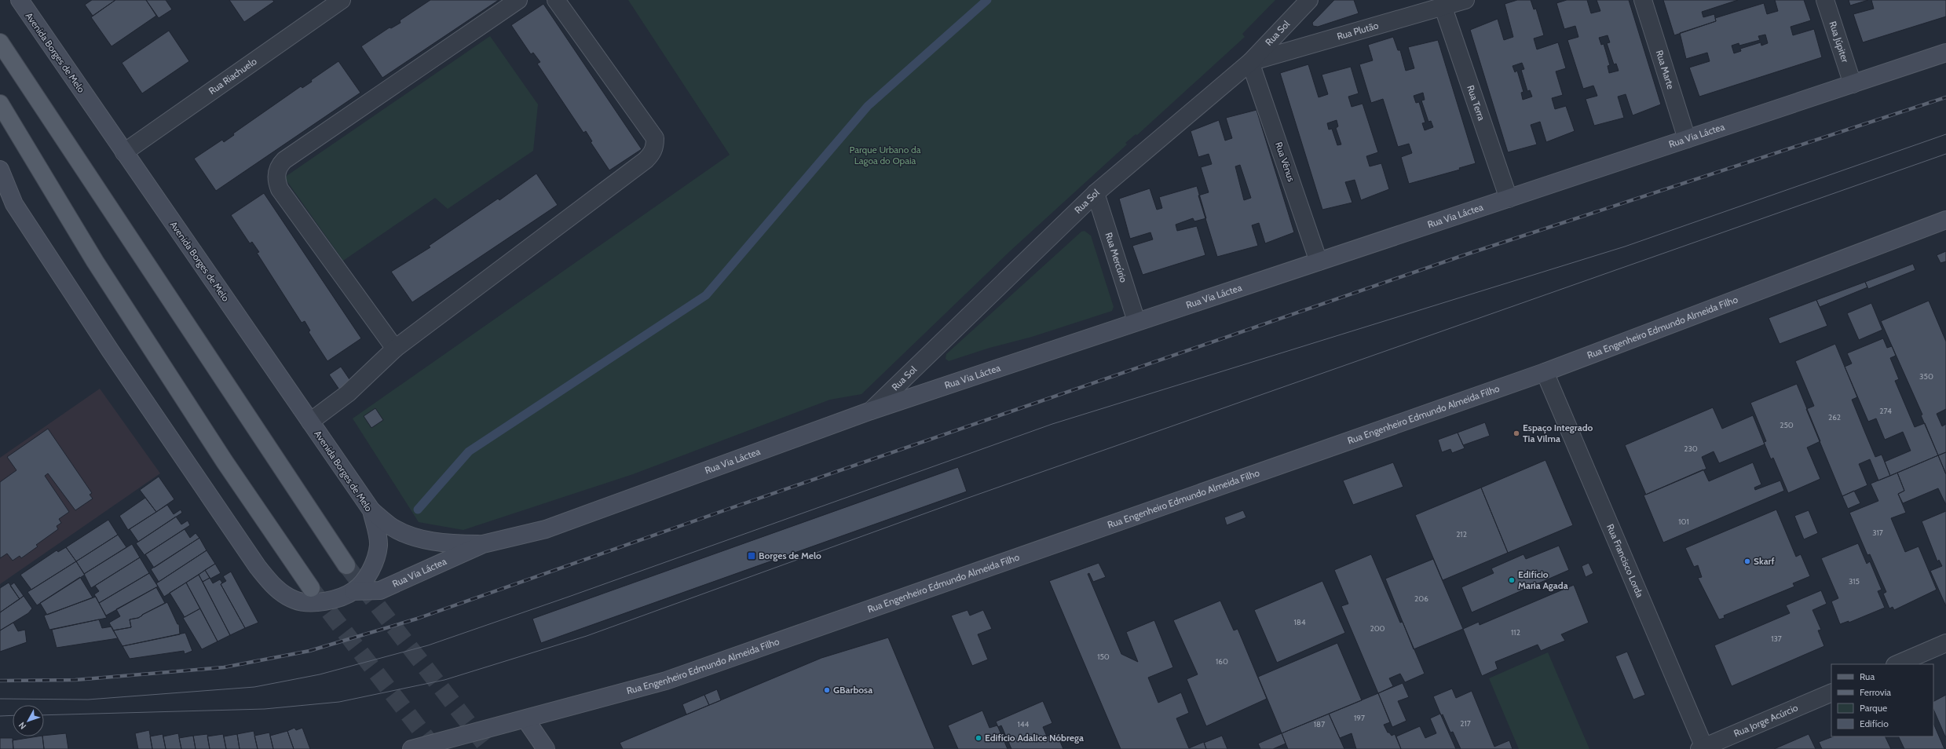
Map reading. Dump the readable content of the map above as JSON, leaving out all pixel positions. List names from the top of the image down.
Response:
{
  "streets": {
    "street": [
      "Rua Plutão",
      "Rua Sol",
      "Rua Júpiter",
      "Avenida Borges de Melo",
      "Rua Marte",
      "Rua Riachuelo",
      "Rua Terra",
      "Rua Via Láctea",
      "Rua Vênus",
      "Rua Mercúrio",
      "Rua Engenheiro Edmundo Almeida Filho",
      "Rua Francisco Lorda",
      "Rua Jorge Acúrcio"
    ]
  },
  "crossings": [
    ["Rua Plutão", "Rua Sol"],
    ["Rua Plutão", "Rua Terra"],
    ["Rua Plutão", "Rua Vênus"],
    ["Rua Sol", "Rua Via Láctea"],
    ["Rua Sol", "Rua Vênus"],
    ["Rua Sol", "Rua Mercúrio"],
    ["Rua Júpiter", "Rua Via Láctea"],
    ["Avenida Borges de Melo", "Rua Riachuelo"],
    ["Avenida Borges de Melo", "Rua Via Láctea"],
    ["Rua Marte", "Rua Via Láctea"],
    ["Rua Terra", "Rua Via Láctea"],
    ["Rua Via Láctea", "Rua Vênus"],
    ["Rua Via Láctea", "Rua Mercúrio"],
    ["Rua Engenheiro Edmundo Almeida Filho", "Rua Francisco Lorda"],
    ["Rua Francisco Lorda", "Rua Jorge Acúrcio"]
  ],
  "parks": ["Parque Urbano da Lagoa do Opaia"],
  "places": {
    "other": [
      "Espaço Integrado Tia Vilma",
      "Skarf",
      "Edifício Maria Agada",
      "GBarbosa",
      "Edifício Adalice Nóbrega"
    ],
    "transit": ["Borges de Melo"]
  },
  "house_numbers": [
    "350",
    "274",
    "262",
    "250",
    "230",
    "101",
    "317",
    "212",
    "315",
    "206",
    "184",
    "200",
    "112",
    "137",
    "150",
    "160",
    "197",
    "217",
    "144",
    "187"
  ],
  "legend": [
    "Rua",
    "Ferrovia",
    "Parque",
    "Edifício"
  ],
  "north": "bottom left"
}
